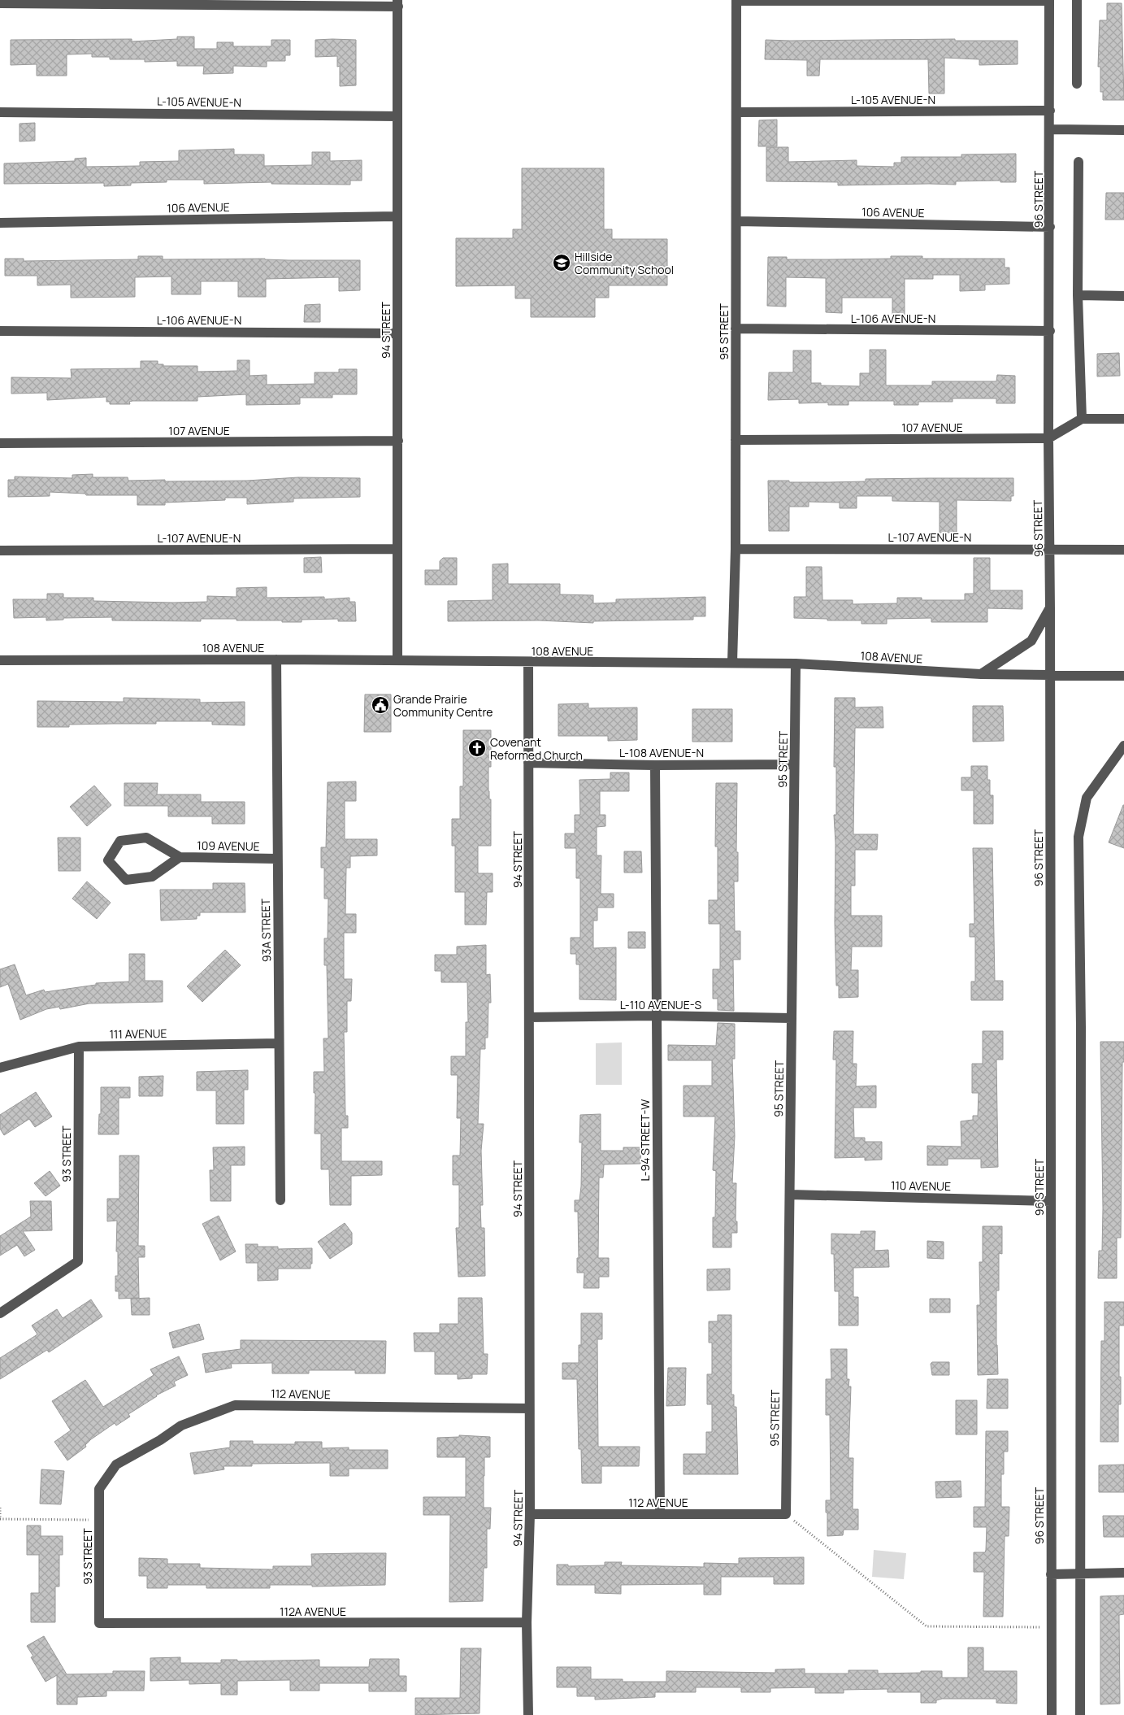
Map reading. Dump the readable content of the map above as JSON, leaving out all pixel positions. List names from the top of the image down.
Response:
{
  "streets": {
    "street": [
      "L-105 AVENUE-N",
      "96 STREET",
      "106 AVENUE",
      "L-106 AVENUE-N",
      "94 STREET",
      "95 STREET",
      "107 AVENUE",
      "L-107 AVENUE-N",
      "108 AVENUE",
      "L-108 AVENUE-N",
      "109 AVENUE",
      "93A STREET",
      "L-110 AVENUE-S",
      "111 AVENUE",
      "L-94 STREET-W",
      "93 STREET",
      "110 AVENUE",
      "112 AVENUE",
      "112A AVENUE"
    ]
  },
  "crossings": [
    ["L-105 AVENUE-N", "96 STREET"],
    ["L-105 AVENUE-N", "94 STREET"],
    ["L-105 AVENUE-N", "95 STREET"],
    ["96 STREET", "106 AVENUE"],
    ["96 STREET", "L-106 AVENUE-N"],
    ["96 STREET", "107 AVENUE"],
    ["96 STREET", "L-107 AVENUE-N"],
    ["96 STREET", "108 AVENUE"],
    ["96 STREET", "110 AVENUE"],
    ["106 AVENUE", "94 STREET"],
    ["106 AVENUE", "95 STREET"],
    ["L-106 AVENUE-N", "94 STREET"],
    ["L-106 AVENUE-N", "95 STREET"],
    ["94 STREET", "107 AVENUE"],
    ["94 STREET", "L-107 AVENUE-N"],
    ["94 STREET", "108 AVENUE"],
    ["94 STREET", "L-108 AVENUE-N"],
    ["94 STREET", "L-110 AVENUE-S"],
    ["94 STREET", "112 AVENUE"],
    ["94 STREET", "112A AVENUE"],
    ["95 STREET", "107 AVENUE"],
    ["95 STREET", "L-107 AVENUE-N"],
    ["95 STREET", "108 AVENUE"],
    ["95 STREET", "L-108 AVENUE-N"],
    ["95 STREET", "L-110 AVENUE-S"],
    ["95 STREET", "110 AVENUE"],
    ["95 STREET", "112 AVENUE"],
    ["108 AVENUE", "93A STREET"],
    ["L-108 AVENUE-N", "L-94 STREET-W"],
    ["109 AVENUE", "93A STREET"],
    ["93A STREET", "111 AVENUE"],
    ["L-110 AVENUE-S", "L-94 STREET-W"],
    ["111 AVENUE", "93 STREET"],
    ["L-94 STREET-W", "112 AVENUE"],
    ["93 STREET", "112 AVENUE"],
    ["93 STREET", "112A AVENUE"]
  ],
  "places": {
    "school or university": ["Hillside Community School"],
    "public building": ["Grande Prairie Community Centre"],
    "church": ["Covenant Reformed Church"]
  }
}
